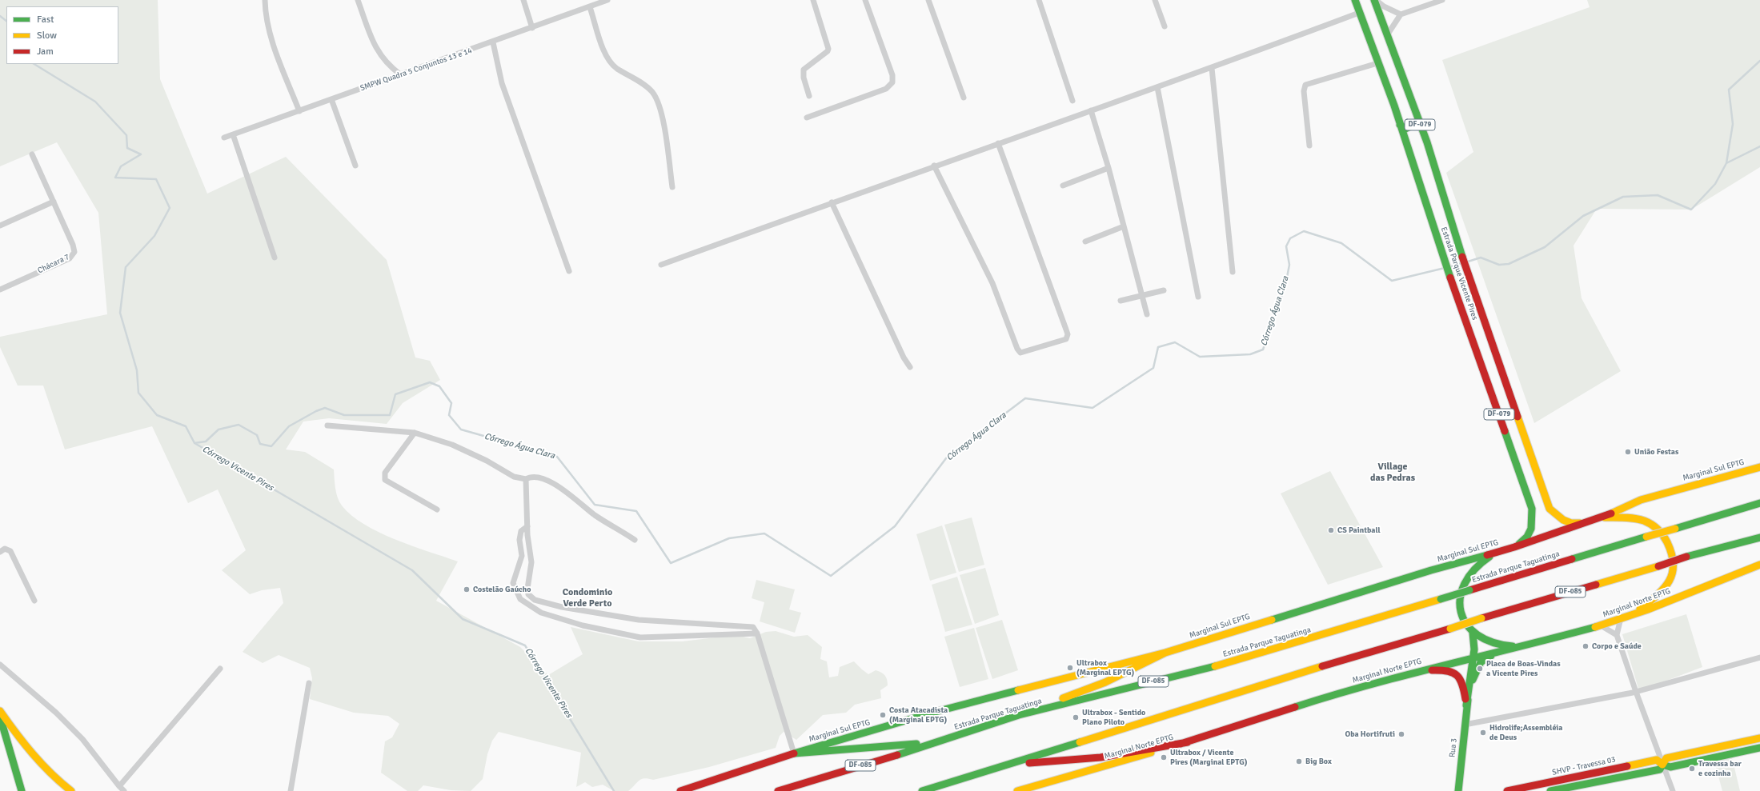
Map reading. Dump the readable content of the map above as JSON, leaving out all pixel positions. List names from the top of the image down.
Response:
{
  "streets": {
    "main road": [
      "DF-079",
      "Estrada Parque Vicente Pires",
      "Marginal Sul EPTG",
      "Estrada Parque Taguatinga",
      "DF-085",
      "Marginal Norte EPTG",
      "Rua 3",
      "SHVP - Travessa 03"
    ],
    "street": ["SMPW Quadra 5 Conjuntos 13 e 14", "Chácara 7"]
  },
  "crossings": [
    ["Estrada Parque Vicente Pires", "Marginal Sul EPTG"]
  ],
  "districts": ["Village das Pedras", "Condominio Verde Perto"],
  "water": ["Córrego Água Clara", "Córrego Vicente Pires"],
  "places": [
    "União Festas",
    "CS Paintball",
    "Costelão Gaúcho",
    "Corpo e Saúde",
    "Ultrabox (Marginal EPTG)",
    "Placa de Boas-Vindas a Vicente Pires",
    "Costa Atacadista (Marginal EPTG)",
    "Ultrabox - Sentido Plano Piloto",
    "Hidrolife;Assembléia de Deus",
    "Oba Hortifruti",
    "Ultrabox / Vicente Pires (Marginal EPTG)",
    "Big Box",
    "Travessa bar e cozinha"
  ],
  "legend": ["Fast", "Slow", "Jam"]
}
